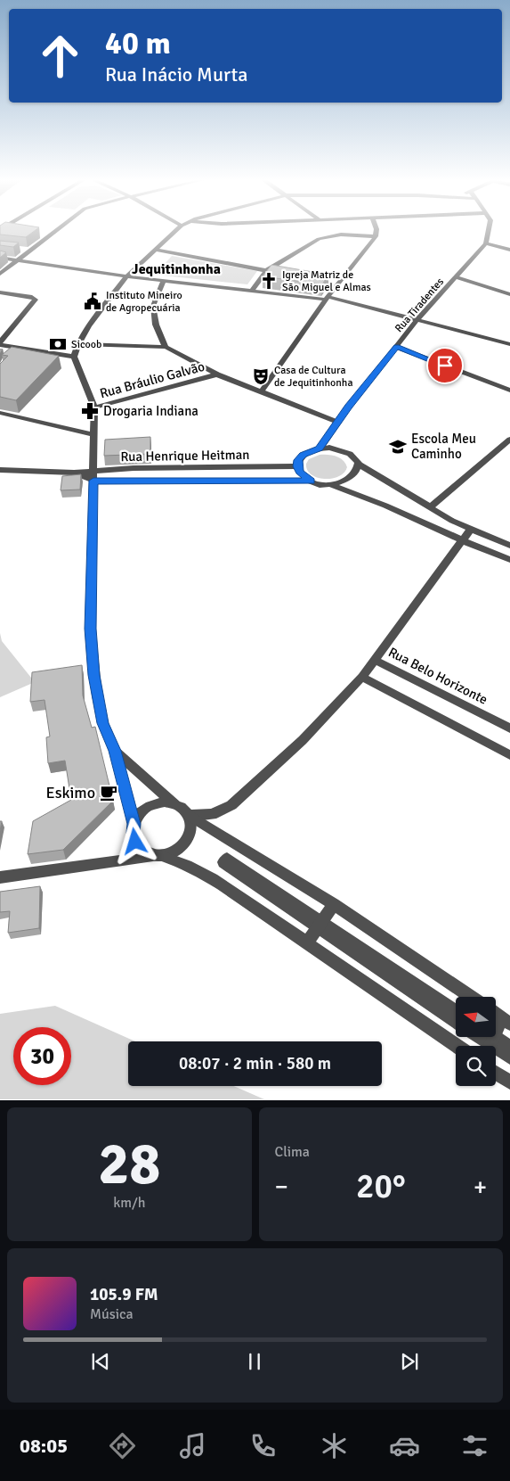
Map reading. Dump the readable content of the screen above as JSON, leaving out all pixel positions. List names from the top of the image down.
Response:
{
  "streets": {
    "street": [
      "Rua Tiradentes",
      "Rua Bráulio Galvão",
      "Rua Henrique Heitman",
      "Rua Belo Horizonte"
    ]
  },
  "crossings": [
    ["Rua Tiradentes", "Rua Henrique Heitman"]
  ],
  "districts": ["Jequitinhonha"],
  "places": {
    "church": ["Igreja Matriz de São Miguel e Almas"],
    "public building": ["Instituto Mineiro de Agropecuária"],
    "bank": ["Sicoob"],
    "theatre": ["Casa de Cultura de Jequitinhonha"],
    "pharmacy": ["Drogaria Indiana"],
    "school or university": ["Escola Meu Caminho"],
    "cafe": ["Eskimo"]
  },
  "north": "left",
  "page": {
    "turn": ["40 m", "Rua Inácio Murta"],
    "limit": "30",
    "trip": "08:07 · 2 min · 580 m",
    "tile": [
      ["28", "km/h"],
      "Clima"
    ],
    "heat": ["−", "20°", "+"],
    "song": ["105.9 FM", "Música"],
    "tabs": "08:05"
  }
}
